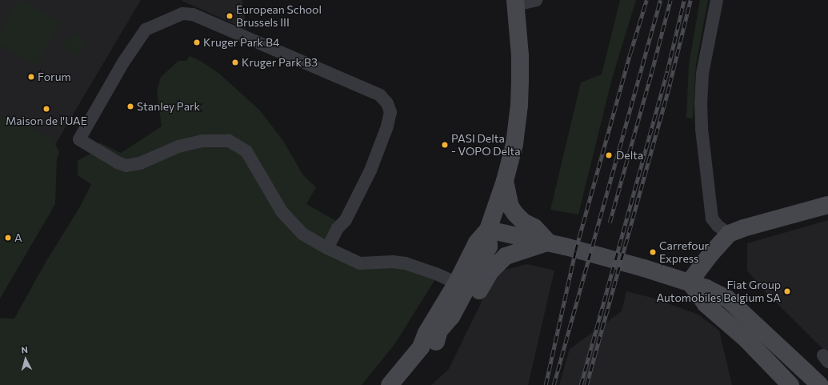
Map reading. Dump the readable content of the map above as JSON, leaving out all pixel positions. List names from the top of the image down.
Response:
{
  "places": [
    "European School Brussels III",
    "Kruger Park B4",
    "Kruger Park B3",
    "Forum",
    "Stanley Park",
    "Maison de l'UAE",
    "PASI Delta - VOPO Delta",
    "Delta",
    "A",
    "Carrefour Express",
    "Fiat Group Automobiles Belgium SA"
  ],
  "north": "top"
}
